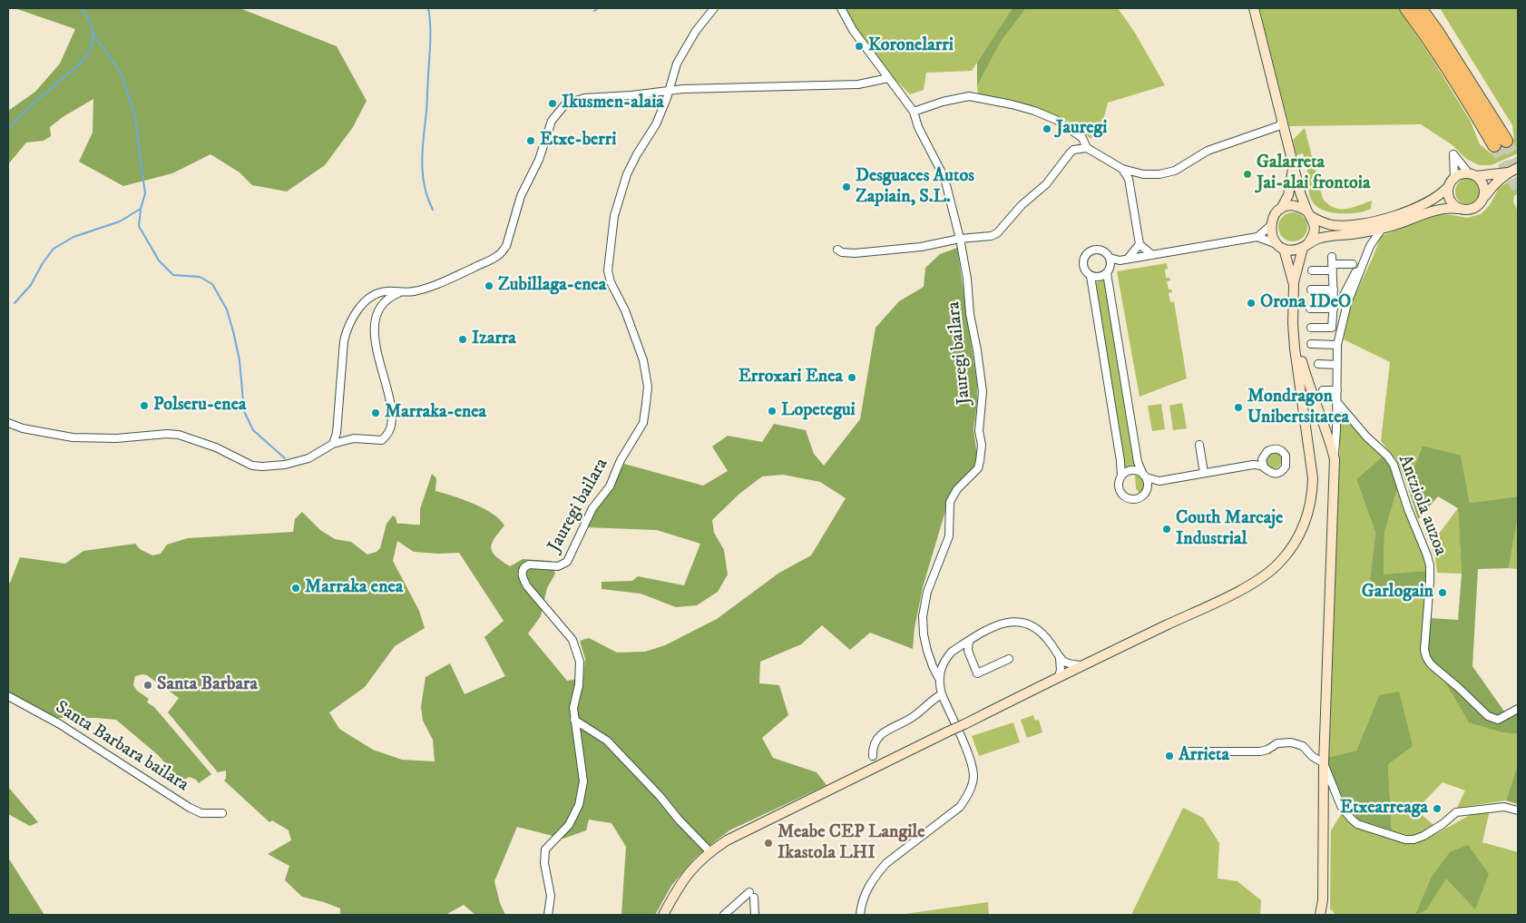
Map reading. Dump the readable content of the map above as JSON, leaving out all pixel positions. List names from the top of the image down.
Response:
{
  "streets": {
    "street": ["Jauregi bailara", "Antziola auzoa", "Santa Barbara bailara"]
  },
  "places": [
    "Koronelarri",
    "Ikusmen-alaia",
    "Jauregi",
    "Etxe-berri",
    "Galarreta Jai-alai frontoia",
    "Desguaces Autos Zapiain, S.L.",
    "Zubillaga-enea",
    "Orona IDeO",
    "Izarra",
    "Erroxari Enea",
    "Polseru-enea",
    "Mondragon Unibertsitatea",
    "Lopetegui",
    "Marraka-enea",
    "Couth Marcaje Industrial",
    "Marraka enea",
    "Garlogain",
    "Santa Barbara",
    "Arrieta",
    "Etxearreaga",
    "Meabe CEP Langile Ikastola LHI"
  ]
}
